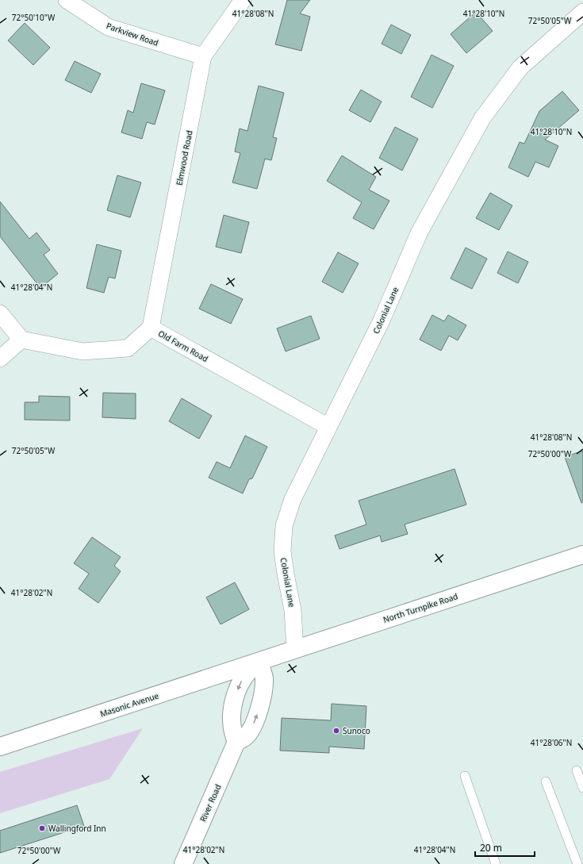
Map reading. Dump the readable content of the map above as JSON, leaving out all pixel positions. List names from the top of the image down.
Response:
{
  "streets": {
    "main road": ["North Turnpike Road", "Masonic Avenue", "River Road"],
    "street": [
      "Parkview Road",
      "Elmwood Road",
      "Colonial Lane",
      "Old Farm Road"
    ]
  },
  "crossings": [
    ["Parkview Road", "Elmwood Road"],
    ["Elmwood Road", "Old Farm Road"],
    ["Colonial Lane", "Old Farm Road"],
    ["Colonial Lane", "North Turnpike Road"],
    ["North Turnpike Road", "Masonic Avenue"]
  ],
  "places": ["Sunoco", "Wallingford Inn"],
  "scale_bar": "20 m",
  "coordinates": [
    "41°28'08\"N",
    "41°28'10\"N",
    "72°50'10\"W",
    "72°50'05\"W",
    "41°28'04\"N",
    "72°50'00\"W",
    "41°28'02\"N",
    "41°28'06\"N"
  ]
}
